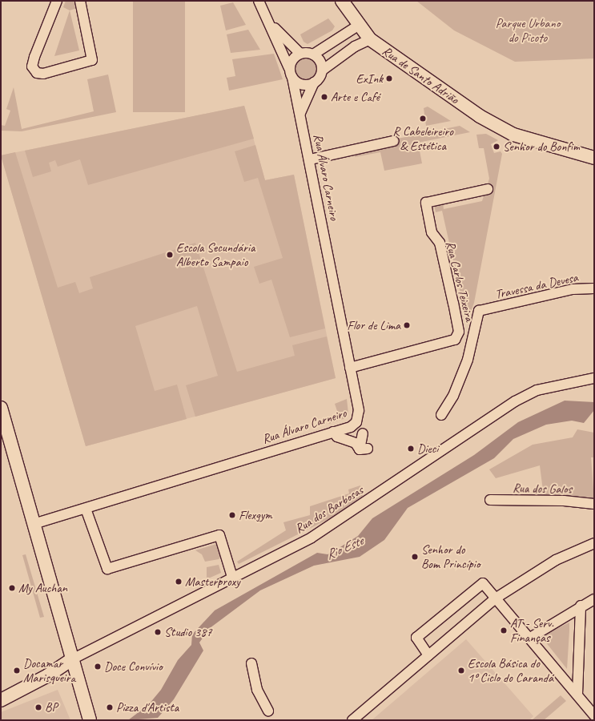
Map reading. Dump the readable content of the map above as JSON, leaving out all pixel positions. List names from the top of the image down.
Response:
{
  "streets": {
    "main road": ["Rua de Santo Adrião"],
    "street": [
      "Rua Álvaro Carneiro",
      "Rua Carlos Teixeira",
      "Travessa da Devesa",
      "Rua dos Galos",
      "Rua dos Barbosas"
    ]
  },
  "crossings": [
    ["Rua Álvaro Carneiro", "Rua Carlos Teixeira"]
  ],
  "water": ["Rio Este"],
  "parks": ["Parque Urbano do Picoto"],
  "places": [
    "ExInk",
    "Arte e Café",
    "R Cabeleireiro & Estética",
    "Senhor do Bonfim",
    "Escola Secundária Alberto Sampaio",
    "Flor de Lima",
    "Dieci",
    "Flexgym",
    "Senhor do Bom Princípio",
    "Masterproxy",
    "My Auchan",
    "AT - Serv. Finanças",
    "Studio 387",
    "Doce Convívio",
    "Docamar Marisqueira",
    "Escola Básica do 1º Ciclo do Carandá",
    "BP",
    "Pizza d'Artista"
  ]
}
